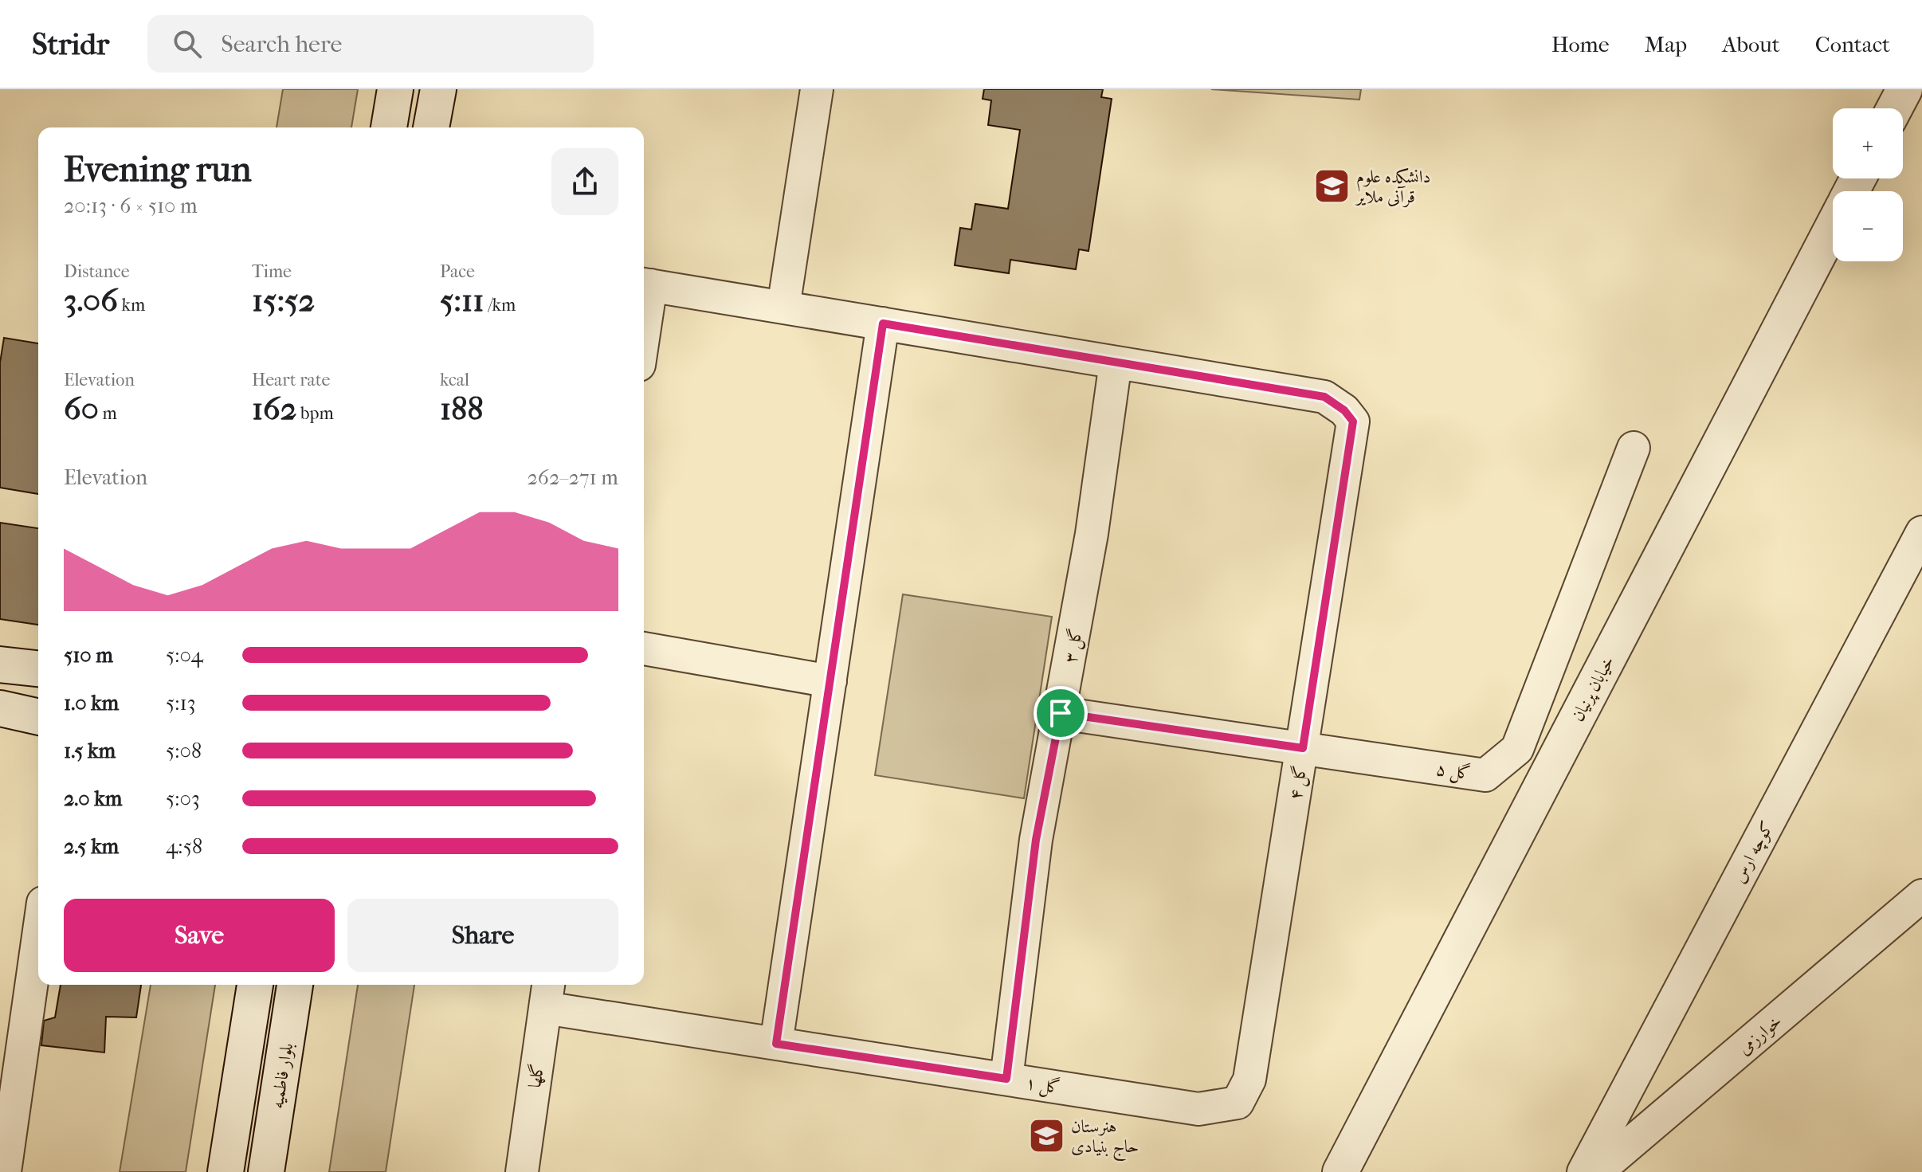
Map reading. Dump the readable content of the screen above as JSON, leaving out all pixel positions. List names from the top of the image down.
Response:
{
  "streets": {
    "street": [
      "گل ۳",
      "خیابان پرنیان",
      "گل ۵",
      "گل ۴",
      "کوچه ارس",
      "خوارزمی",
      "بلوار فاطمیه",
      "گلها",
      "گل ۱"
    ]
  },
  "crossings": [
    ["گل ۳", "گل ۵"],
    ["گل ۳", "گل ۴"],
    ["گل ۳", "گل ۱"],
    ["گل ۵", "گل ۴"],
    ["گل ۴", "گل ۱"],
    ["گلها", "گل ۱"]
  ],
  "places": {
    "school or university": ["دانشکده علوم قرآنی ملایر", "هنرستان حاج بنیادی"]
  },
  "page": {
    "header": "Stridr",
    "search": "Search here",
    "nav": [
      "Home",
      "Map",
      "About",
      "Contact"
    ],
    "map_buttons": ["+", "−"],
    "heading": ["Evening run", "20:13 · 6 × 510 m"],
    "stats": [
      ["Distance", "3.06 km"],
      ["Time", "15:52"],
      ["Pace", "5:11 /km"],
      ["Elevation", "60 m"],
      ["Heart rate", "162 bpm"],
      ["kcal", "188"]
    ],
    "chart": ["Elevation", "262–271 m"],
    "list": [
      {
        "name": "510 m",
        "note": "5:04"
      },
      {
        "name": "1.0 km",
        "note": "5:13"
      },
      {
        "name": "1.5 km",
        "note": "5:08"
      },
      {
        "name": "2.0 km",
        "note": "5:03"
      },
      {
        "name": "2.5 km",
        "note": "4:58"
      }
    ],
    "buttons": ["Save", "Share"]
  }
}
